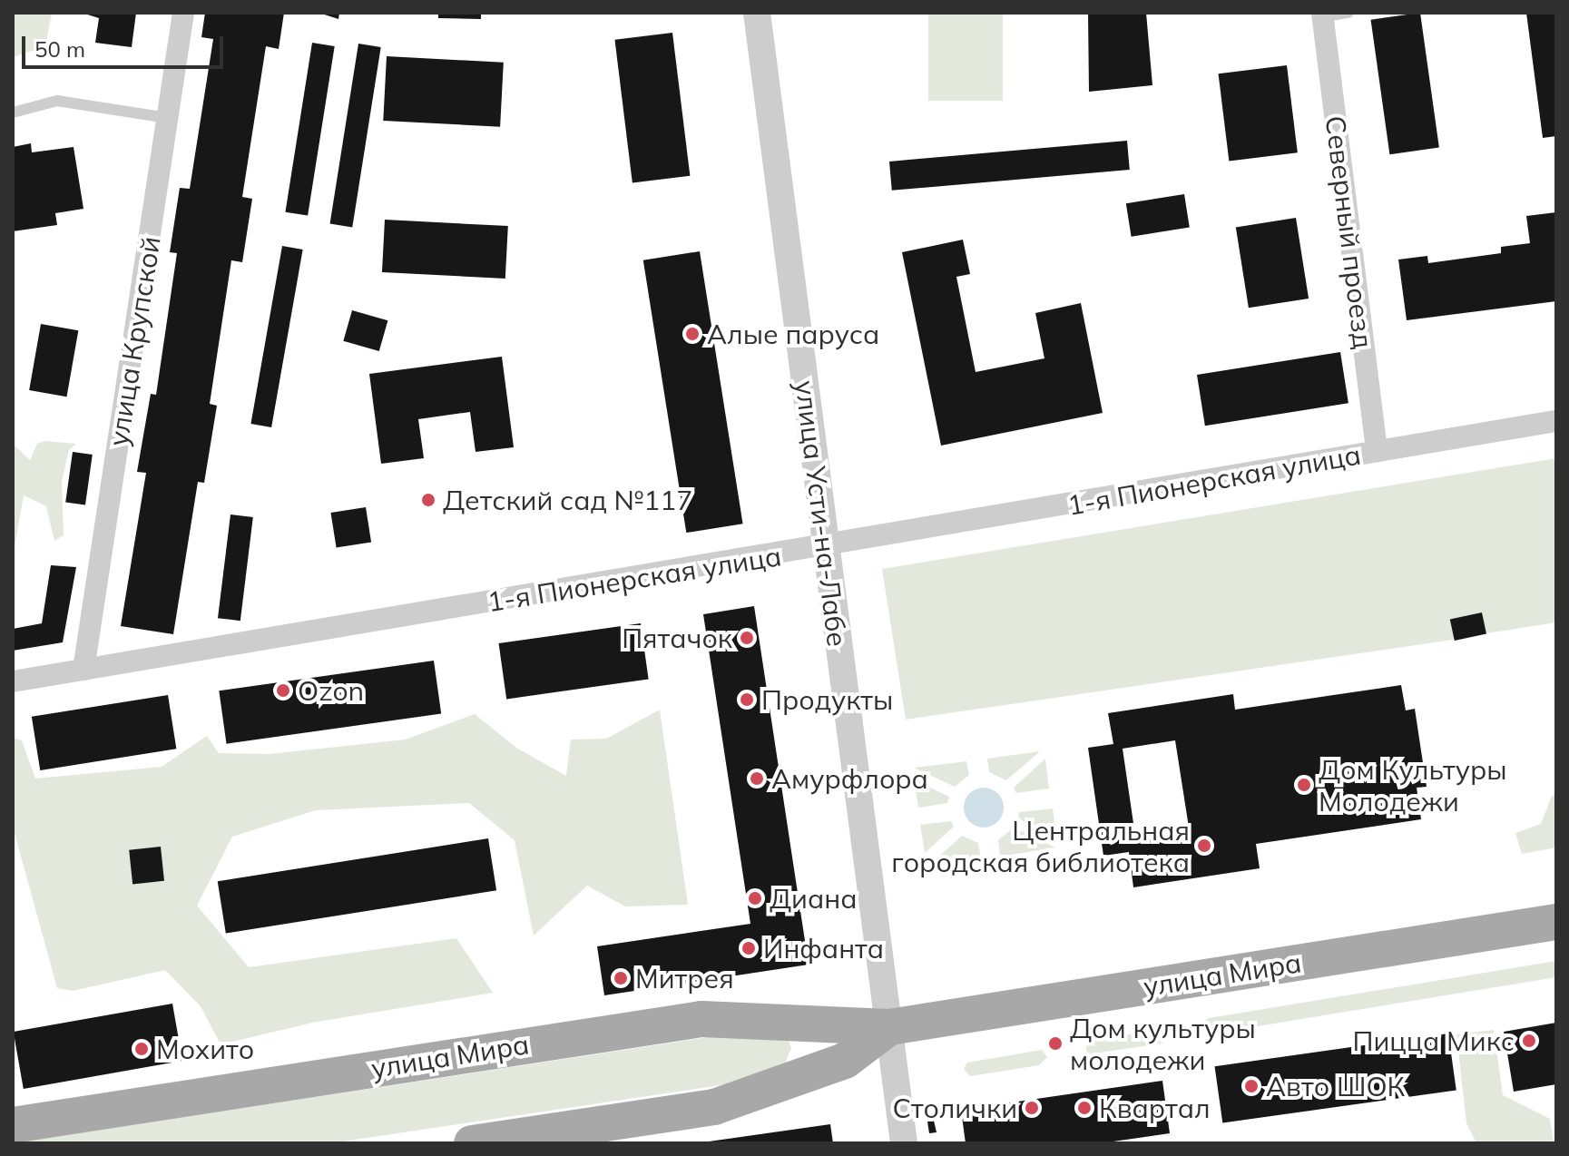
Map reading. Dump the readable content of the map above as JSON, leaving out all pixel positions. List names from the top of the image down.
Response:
{
  "streets": {
    "main road": ["улица Мира"],
    "street": [
      "Северный проезд",
      "улица Крупской",
      "1-я Пионерская улица",
      "улица Усти-на-Лабе"
    ]
  },
  "crossings": [
    ["Северный проезд", "1-я Пионерская улица"],
    ["улица Крупской", "1-я Пионерская улица"],
    ["1-я Пионерская улица", "улица Усти-на-Лабе"],
    ["улица Усти-на-Лабе", "улица Мира"]
  ],
  "places": [
    "Алые паруса",
    "Детский сад №117",
    "Пятачок",
    "Ozon",
    "Продукты",
    "Амурфлора",
    "Дом Культуры Молодежи",
    "Центральная городская библиотека",
    "Диана",
    "Инфанта",
    "Митрея",
    "Пицца Микс",
    "Дом культуры молодежи",
    "Мохито",
    "Авто ШОК",
    "Столички",
    "Квартал"
  ],
  "scale_bar": "50 m"
}
